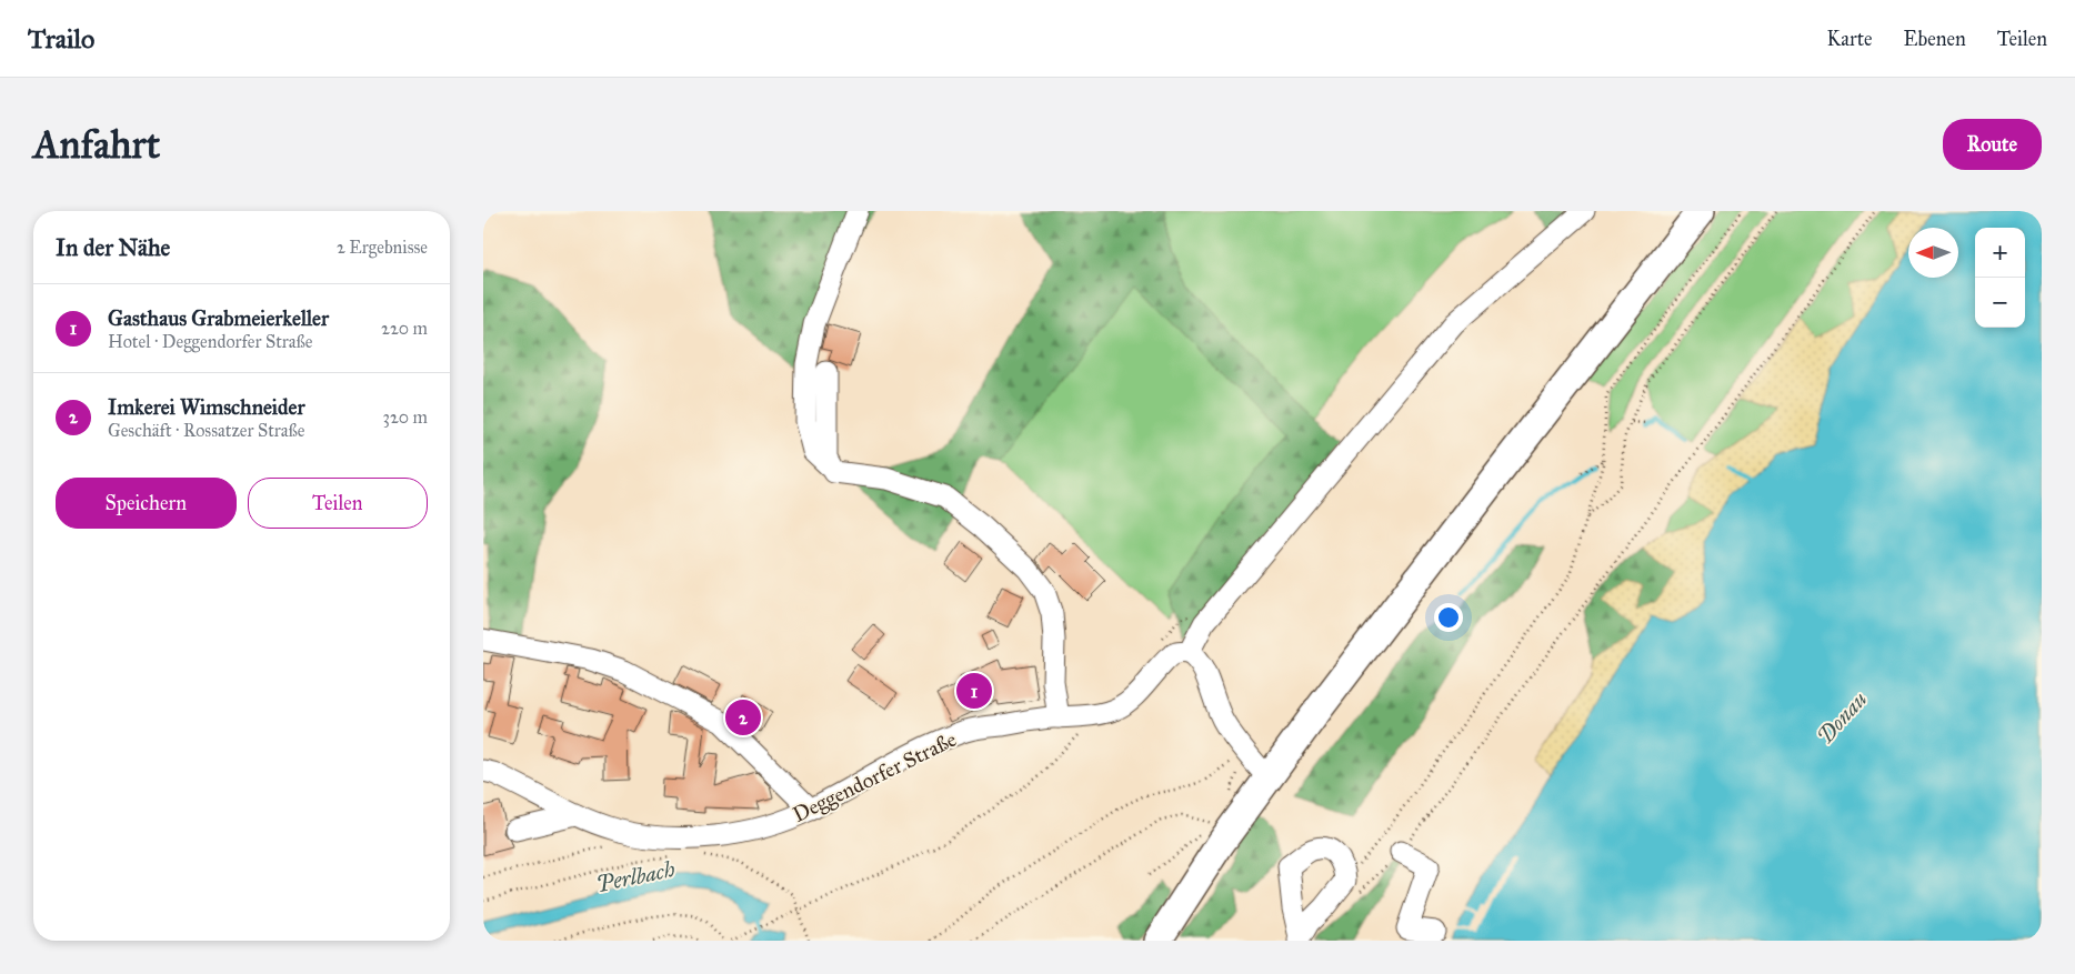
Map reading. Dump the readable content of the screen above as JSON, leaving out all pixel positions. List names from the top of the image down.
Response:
{
  "streets": {
    "street": ["Deggendorfer Straße"]
  },
  "water": ["Donau", "Perlbach"],
  "north": "left",
  "page": {
    "header": "Trailo",
    "nav": ["Karte", "Ebenen", "Teilen"],
    "buttons": [
      "Route",
      ["Speichern", "Teilen"]
    ],
    "title": "Anfahrt",
    "heading": ["In der Nähe", "2 Ergebnisse"],
    "map_buttons": ["+", "−"],
    "list": [
      {
        "mark": "1",
        "name": "Gasthaus Grabmeierkeller",
        "note": "Hotel · Deggendorfer Straße",
        "value": "220 m"
      },
      {
        "mark": "2",
        "name": "Imkerei Wimschneider",
        "note": "Geschäft · Rossatzer Straße",
        "value": "320 m"
      }
    ],
    "pins": ["1", "2"]
  }
}
